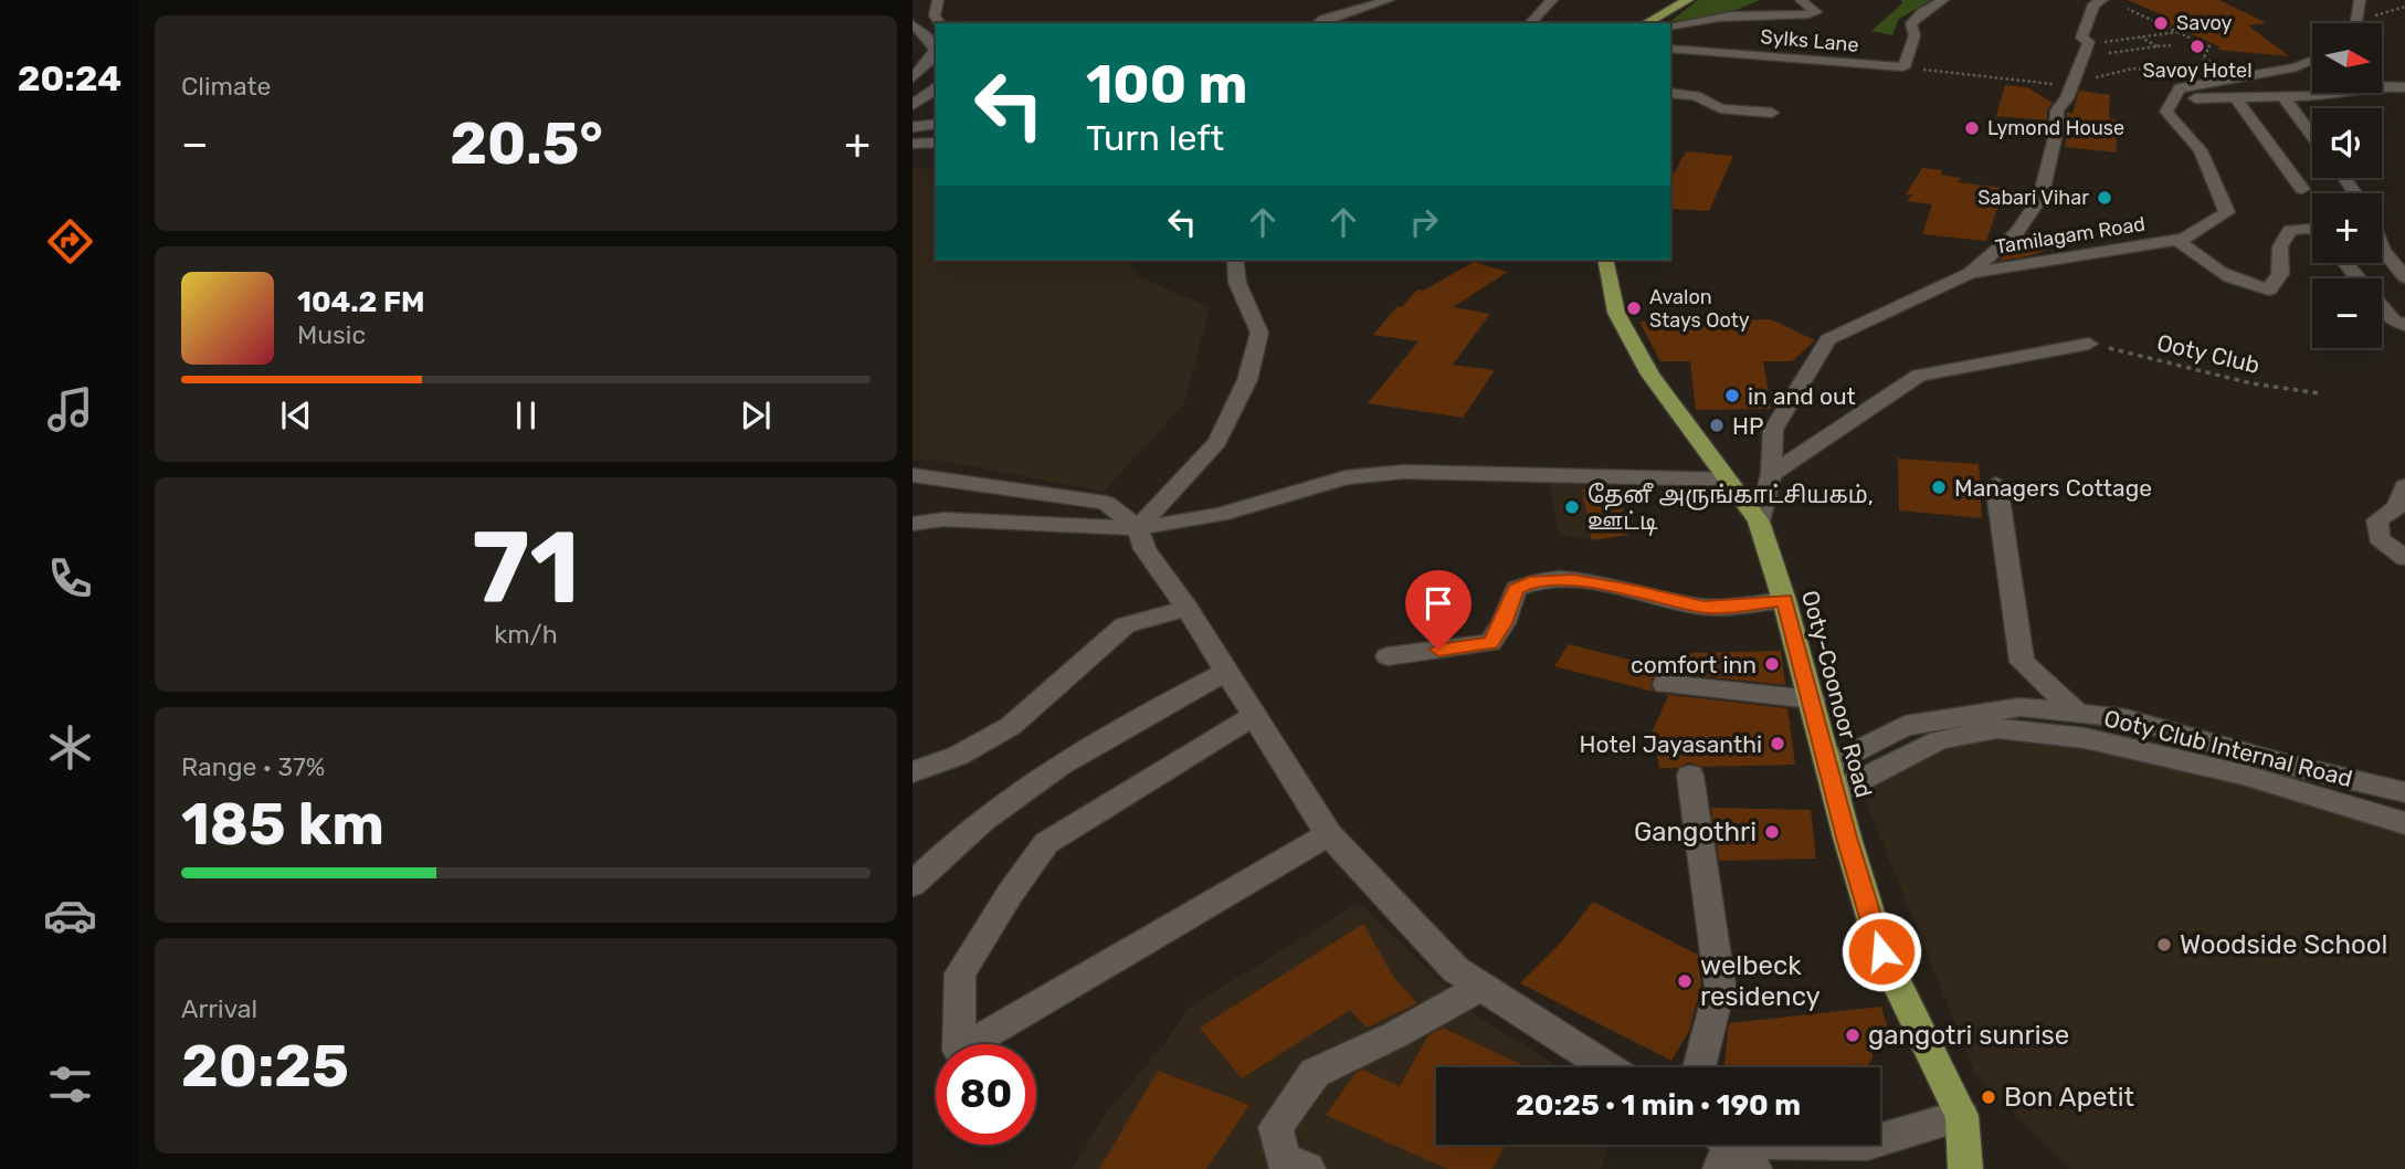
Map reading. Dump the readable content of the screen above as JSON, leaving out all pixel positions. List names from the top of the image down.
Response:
{
  "streets": {
    "highway": ["Ooty-Coonoor Road"],
    "street": ["Sylks Lane", "Tamilagam Road", "Ooty Club Internal Road"],
    "path": ["Ooty Club"]
  },
  "crossings": [
    ["Tamilagam Road", "Ooty-Coonoor Road"],
    ["Ooty-Coonoor Road", "Ooty Club Internal Road"]
  ],
  "places": [
    "Savoy",
    "Savoy Hotel",
    "Lymond House",
    "Sabari Vihar",
    "Avalon Stays Ooty",
    "in and out",
    "HP",
    "Managers Cottage",
    "தேனீ அருங்காட்சியகம், ஊட்டி",
    "comfort inn",
    "Hotel Jayasanthi",
    "Gangothri",
    "Woodside School",
    "welbeck residency",
    "gangotri sunrise",
    "Bon Apetit"
  ],
  "north": "right",
  "page": {
    "tabs": "20:24",
    "tile": [
      "Climate",
      ["71", "km/h"],
      ["Range · 37%", "185 km"],
      ["Arrival", "20:25"]
    ],
    "map_buttons": ["+", "−"],
    "turn": ["100 m", "Turn left"],
    "heat": ["−", "20.5°", "+"],
    "song": ["104.2 FM", "Music"],
    "limit": "80",
    "trip": "20:25 · 1 min · 190 m"
  }
}
